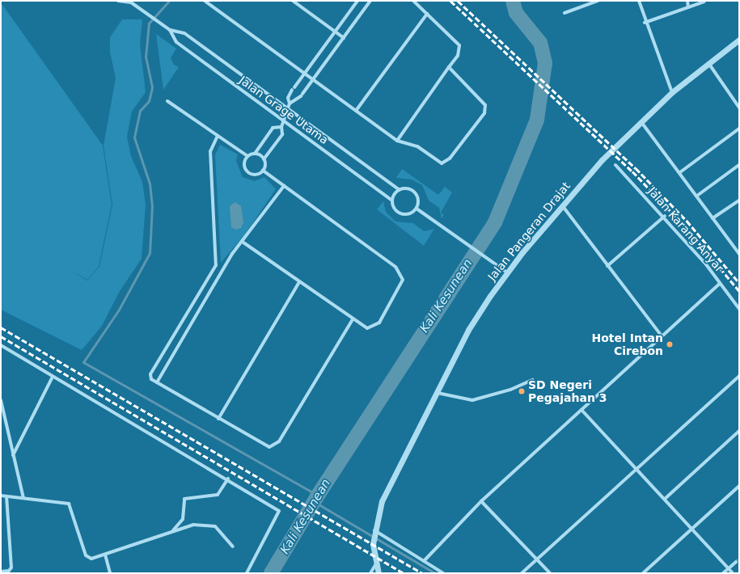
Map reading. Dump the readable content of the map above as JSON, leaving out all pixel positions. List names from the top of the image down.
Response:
{
  "streets": {
    "street": ["Jalan Grage Utama", "Jalan Karang Anyar", "Jalan Pangeran Drajat"]
  },
  "water": ["Kali Kesunean"],
  "places": ["Hotel Intan Cirebon", "SD Negeri Pegajahan 3"]
}
